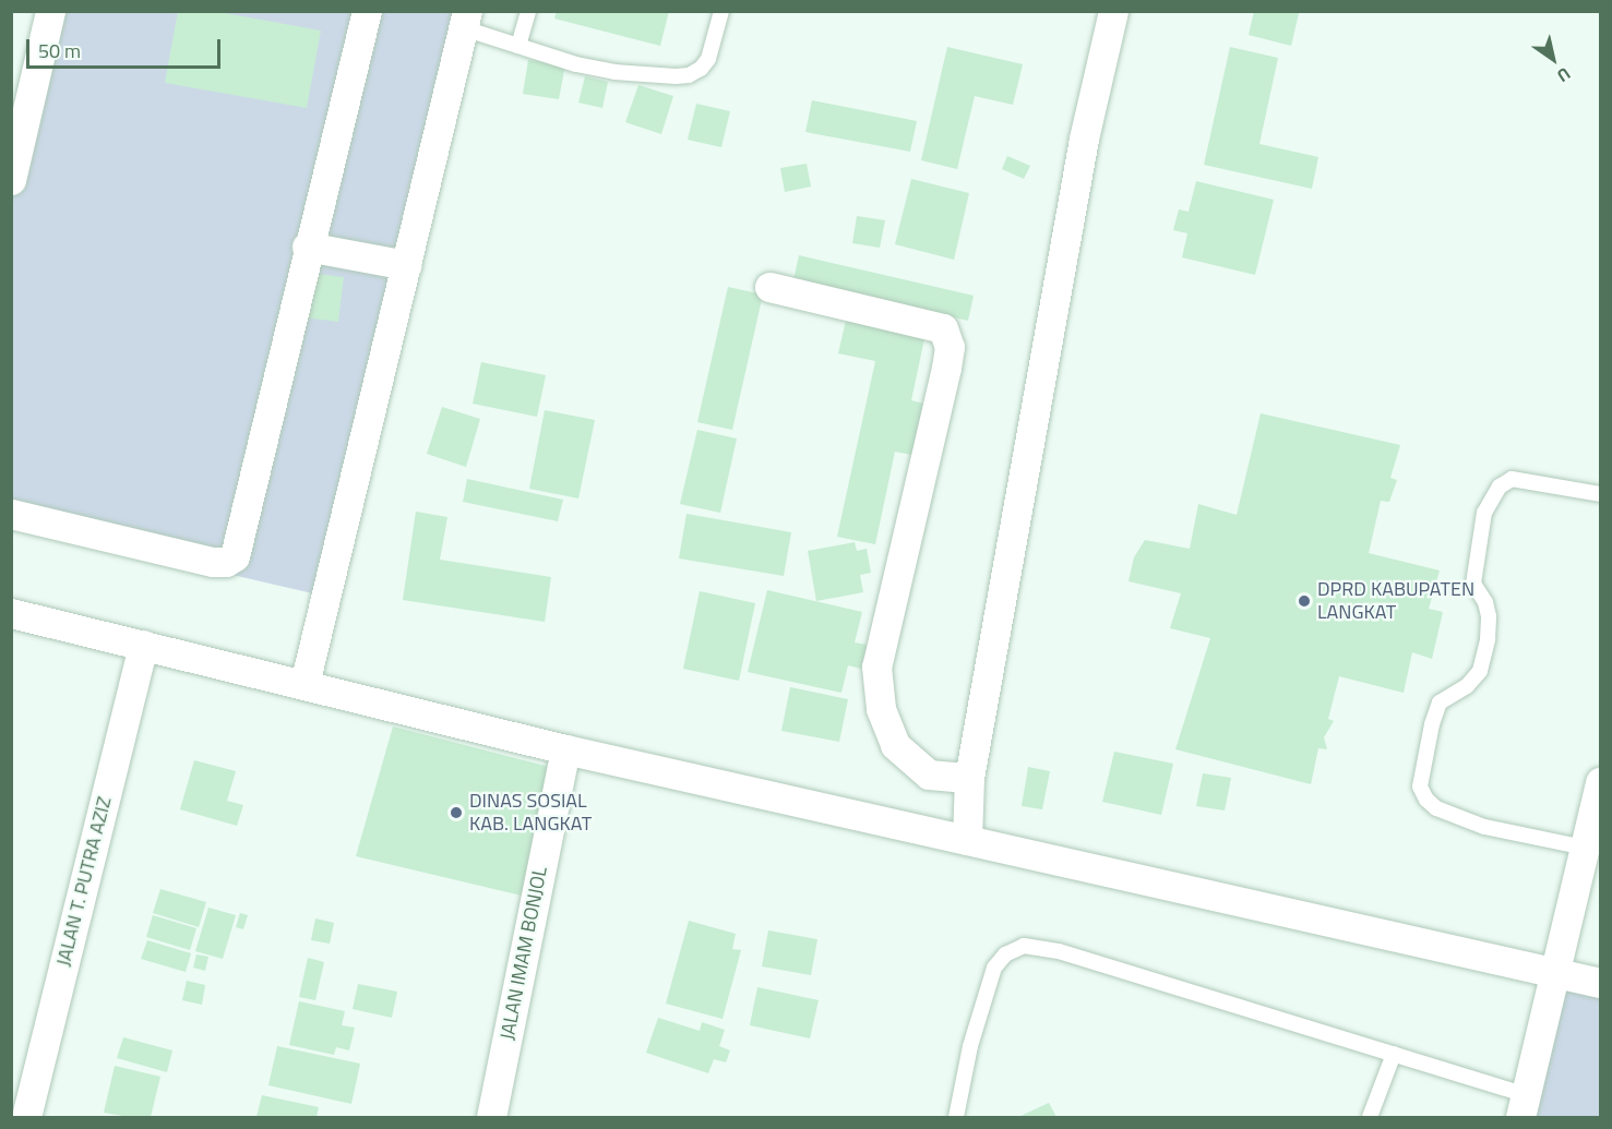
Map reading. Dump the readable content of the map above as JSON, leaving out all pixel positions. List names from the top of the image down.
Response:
{
  "streets": {
    "street": ["JALAN T. PUTRA AZIZ", "JALAN IMAM BONJOL"]
  },
  "places": ["DPRD KABUPATEN LANGKAT", "DINAS SOSIAL KAB. LANGKAT"],
  "scale_bar": "50 m",
  "north": "bottom right"
}
